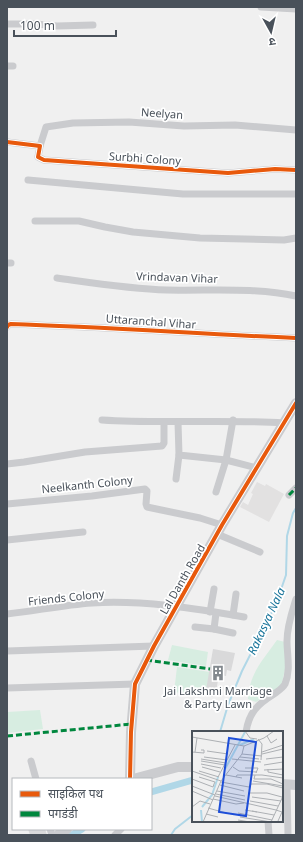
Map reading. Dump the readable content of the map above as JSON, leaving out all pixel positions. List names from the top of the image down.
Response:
{
  "streets": {
    "street": [
      "Neelyan",
      "Surbhi Colony",
      "Vrindavan Vihar",
      "Uttaranchal Vihar",
      "Neelkanth Colony",
      "Lal Danth Road",
      "Friends Colony"
    ]
  },
  "crossings": [
    ["Neelyan", "Surbhi Colony"],
    ["Neelkanth Colony", "Lal Danth Road"],
    ["Lal Danth Road", "Friends Colony"]
  ],
  "water": ["Rakasya Nala"],
  "places": {
    "building": ["Jai Lakshmi Marriage & Party Lawn"]
  },
  "legend": ["साइकिल पथ", "पगडंडी"],
  "scale_bar": "100 m",
  "north": "bottom"
}
